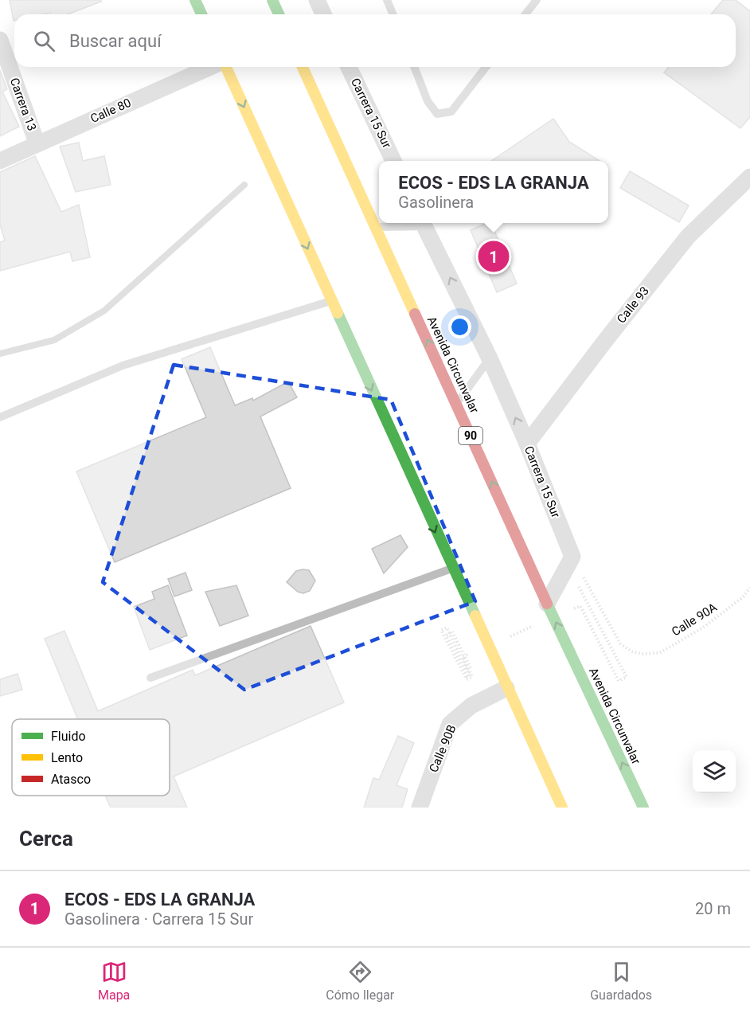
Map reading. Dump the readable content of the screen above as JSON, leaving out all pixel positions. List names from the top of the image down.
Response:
{
  "streets": {
    "highway": ["Avenida Circunvalar", "90"],
    "street": [
      "Carrera 13",
      "Calle 80",
      "Carrera 15 Sur",
      "Calle 93",
      "Calle 90B"
    ],
    "path": ["Calle 90A"]
  },
  "crossings": [
    ["Carrera 13", "Calle 80"],
    ["Carrera 15 Sur", "Calle 93"],
    ["Carrera 15 Sur", "Avenida Circunvalar"],
    ["Carrera 15 Sur", "Calle 90A"]
  ],
  "one_way": ["Carrera 15 Sur"],
  "legend": ["Fluido", "Lento", "Atasco"],
  "page": {
    "search": "Buscar aquí",
    "popup": ["ECOS - EDS LA GRANJA", "Gasolinera"],
    "pins": "1",
    "heading": "Cerca",
    "list": [
      {
        "mark": "1",
        "name": "ECOS - EDS LA GRANJA",
        "note": "Gasolinera · Carrera 15 Sur",
        "value": "20 m"
      }
    ],
    "nav": ["Mapa", "Cómo llegar", "Guardados"]
  }
}
